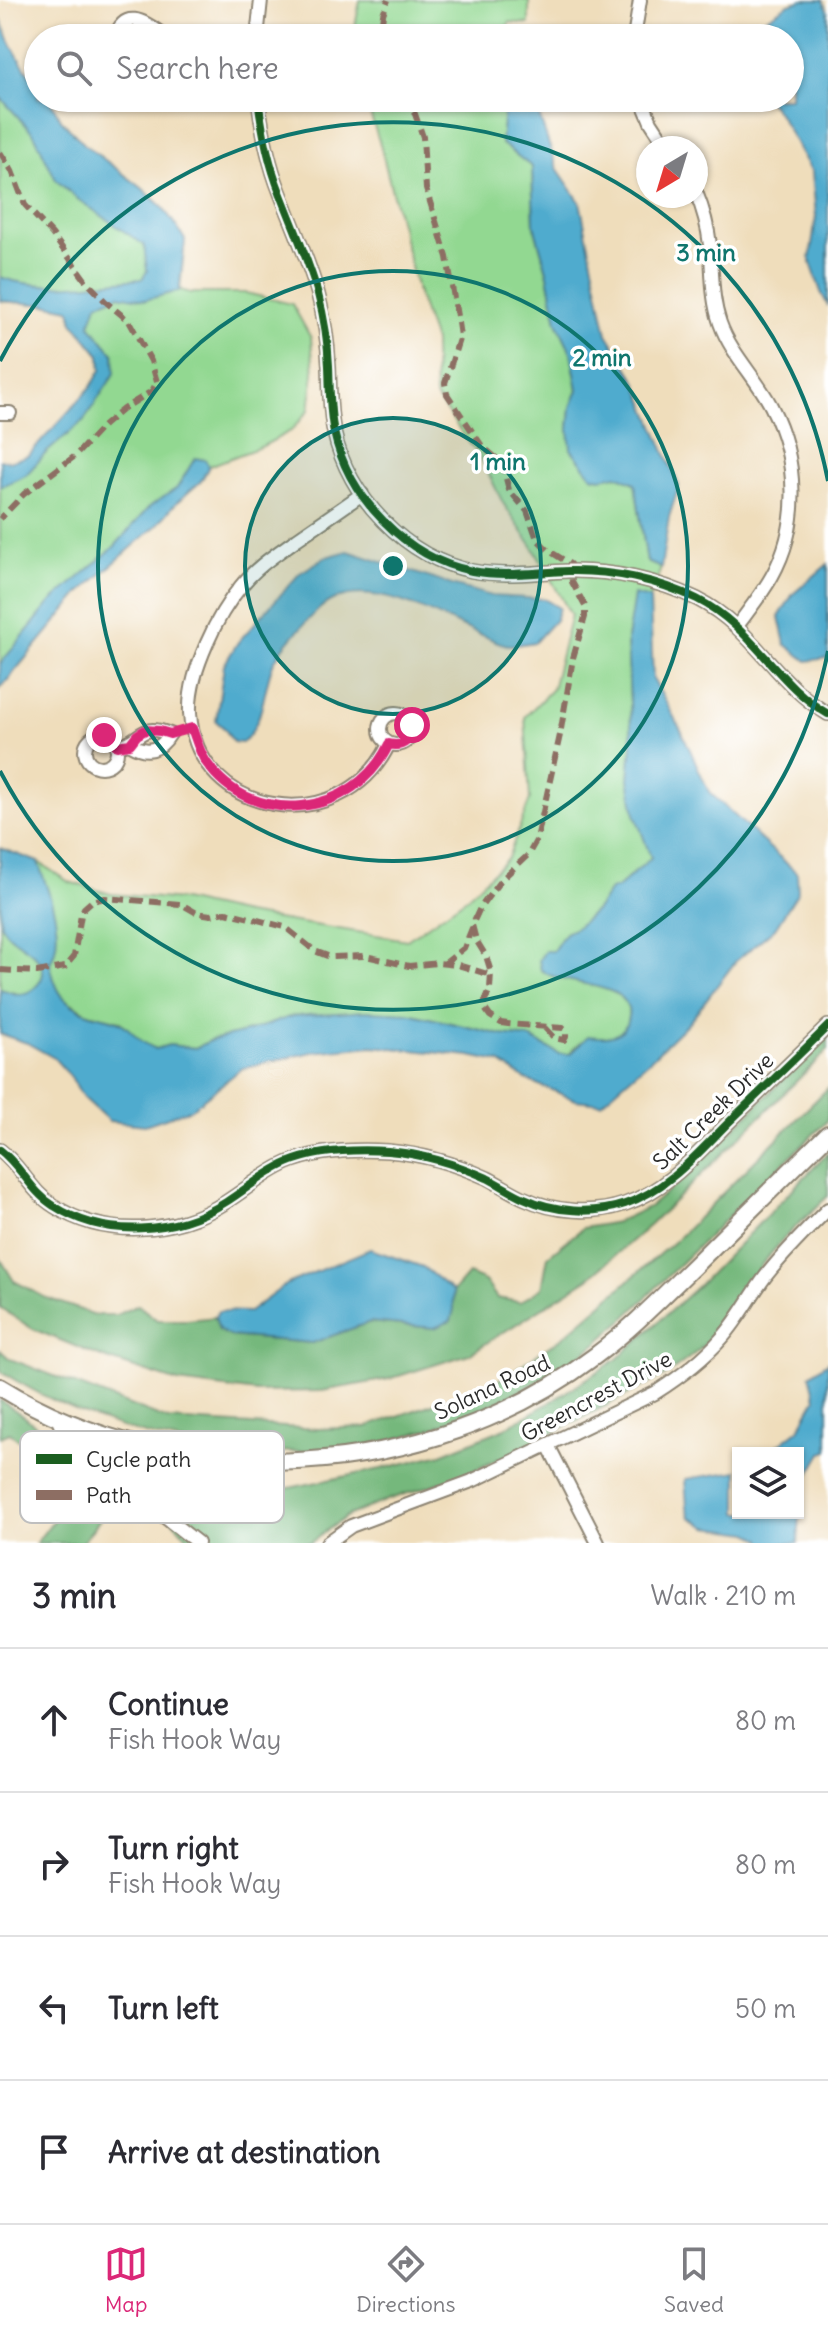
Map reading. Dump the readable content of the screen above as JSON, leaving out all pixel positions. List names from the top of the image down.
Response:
{
  "streets": {
    "street": ["Salt Creek Drive", "Solana Road", "Greencrest Drive"]
  },
  "legend": ["Cycle path", "Path"],
  "north": "bottom left",
  "page": {
    "search": "Search here",
    "heading": ["3 min", "Walk · 210 m"],
    "list": [
      ["Continue", "Fish Hook Way", "80 m"],
      ["Turn right", "Fish Hook Way", "80 m"],
      ["Turn left", "50 m"],
      "Arrive at destination"
    ],
    "nav": ["Map", "Directions", "Saved"]
  },
  "rings": ["3 min", "2 min", "1 min"]
}
